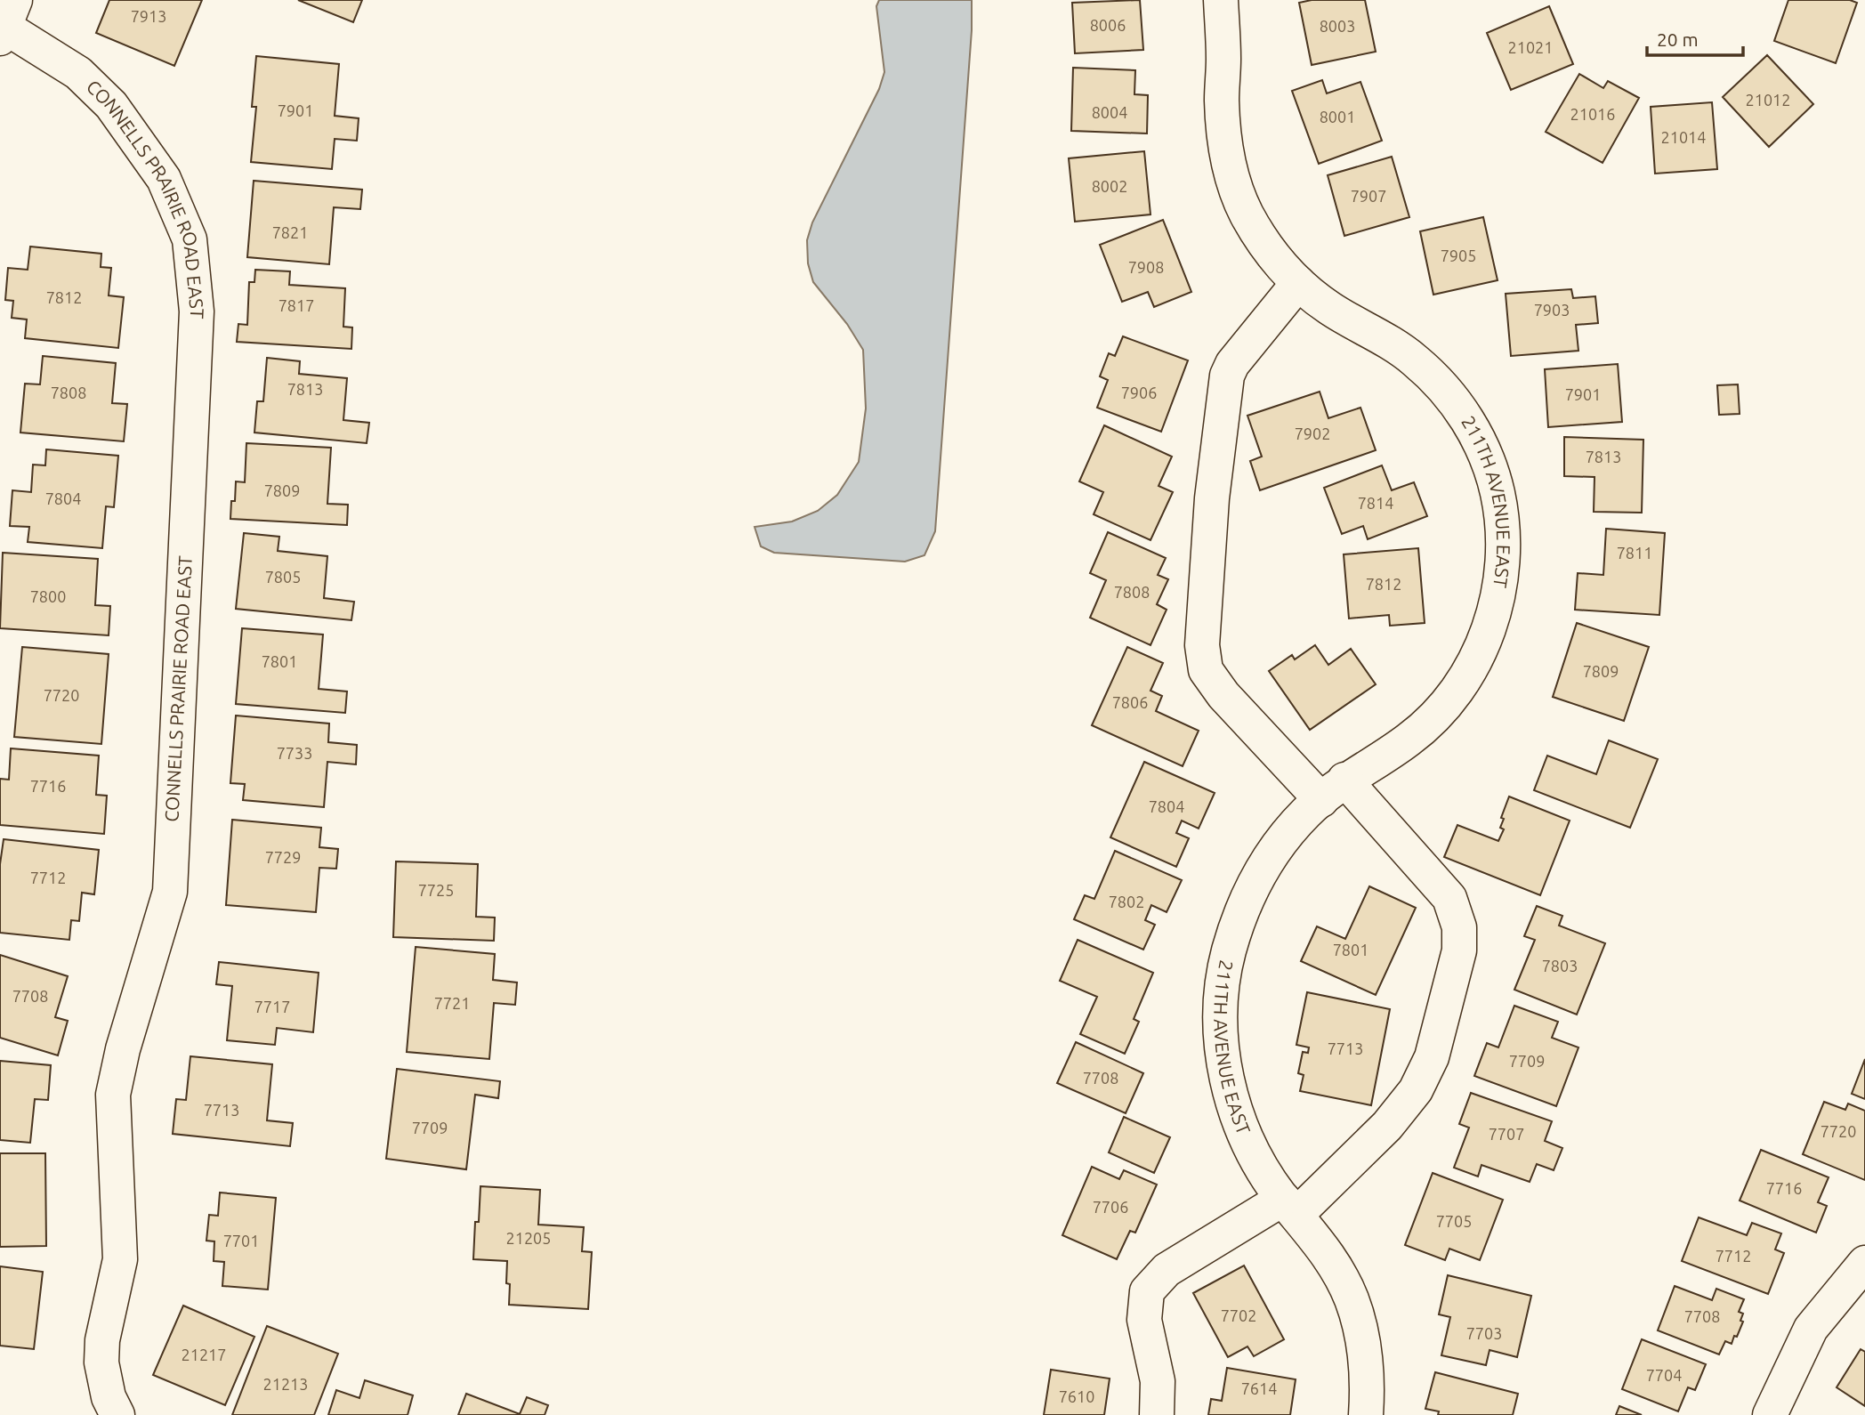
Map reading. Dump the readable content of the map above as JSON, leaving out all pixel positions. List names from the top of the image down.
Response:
{
  "streets": {
    "street": ["CONNELLS PRAIRIE ROAD EAST", "211TH AVENUE EAST"]
  },
  "house_numbers": [
    "7913",
    "8006",
    "8003",
    "21021",
    "21012",
    "7901",
    "8004",
    "21016",
    "8001",
    "21014",
    "8002",
    "7907",
    "7821",
    "7905",
    "7908",
    "7812",
    "7817",
    "7903",
    "7813",
    "7808",
    "7906",
    "7901",
    "7902",
    "7813",
    "7809",
    "7804",
    "7814",
    "7811",
    "7805",
    "7812",
    "7808",
    "7800",
    "7801",
    "7809",
    "7720",
    "7806",
    "7733",
    "7716",
    "7804",
    "7729",
    "7712",
    "7725",
    "7802",
    "7801",
    "7803",
    "7708",
    "7721",
    "7717",
    "7713",
    "7709",
    "7708",
    "7713",
    "7709",
    "7720",
    "7707",
    "7716",
    "7706",
    "7705",
    "21205",
    "7701",
    "7712",
    "7702",
    "7708",
    "7703",
    "21217",
    "7704",
    "21213",
    "7614",
    "7610"
  ],
  "scale_bar": "20 m"
}
